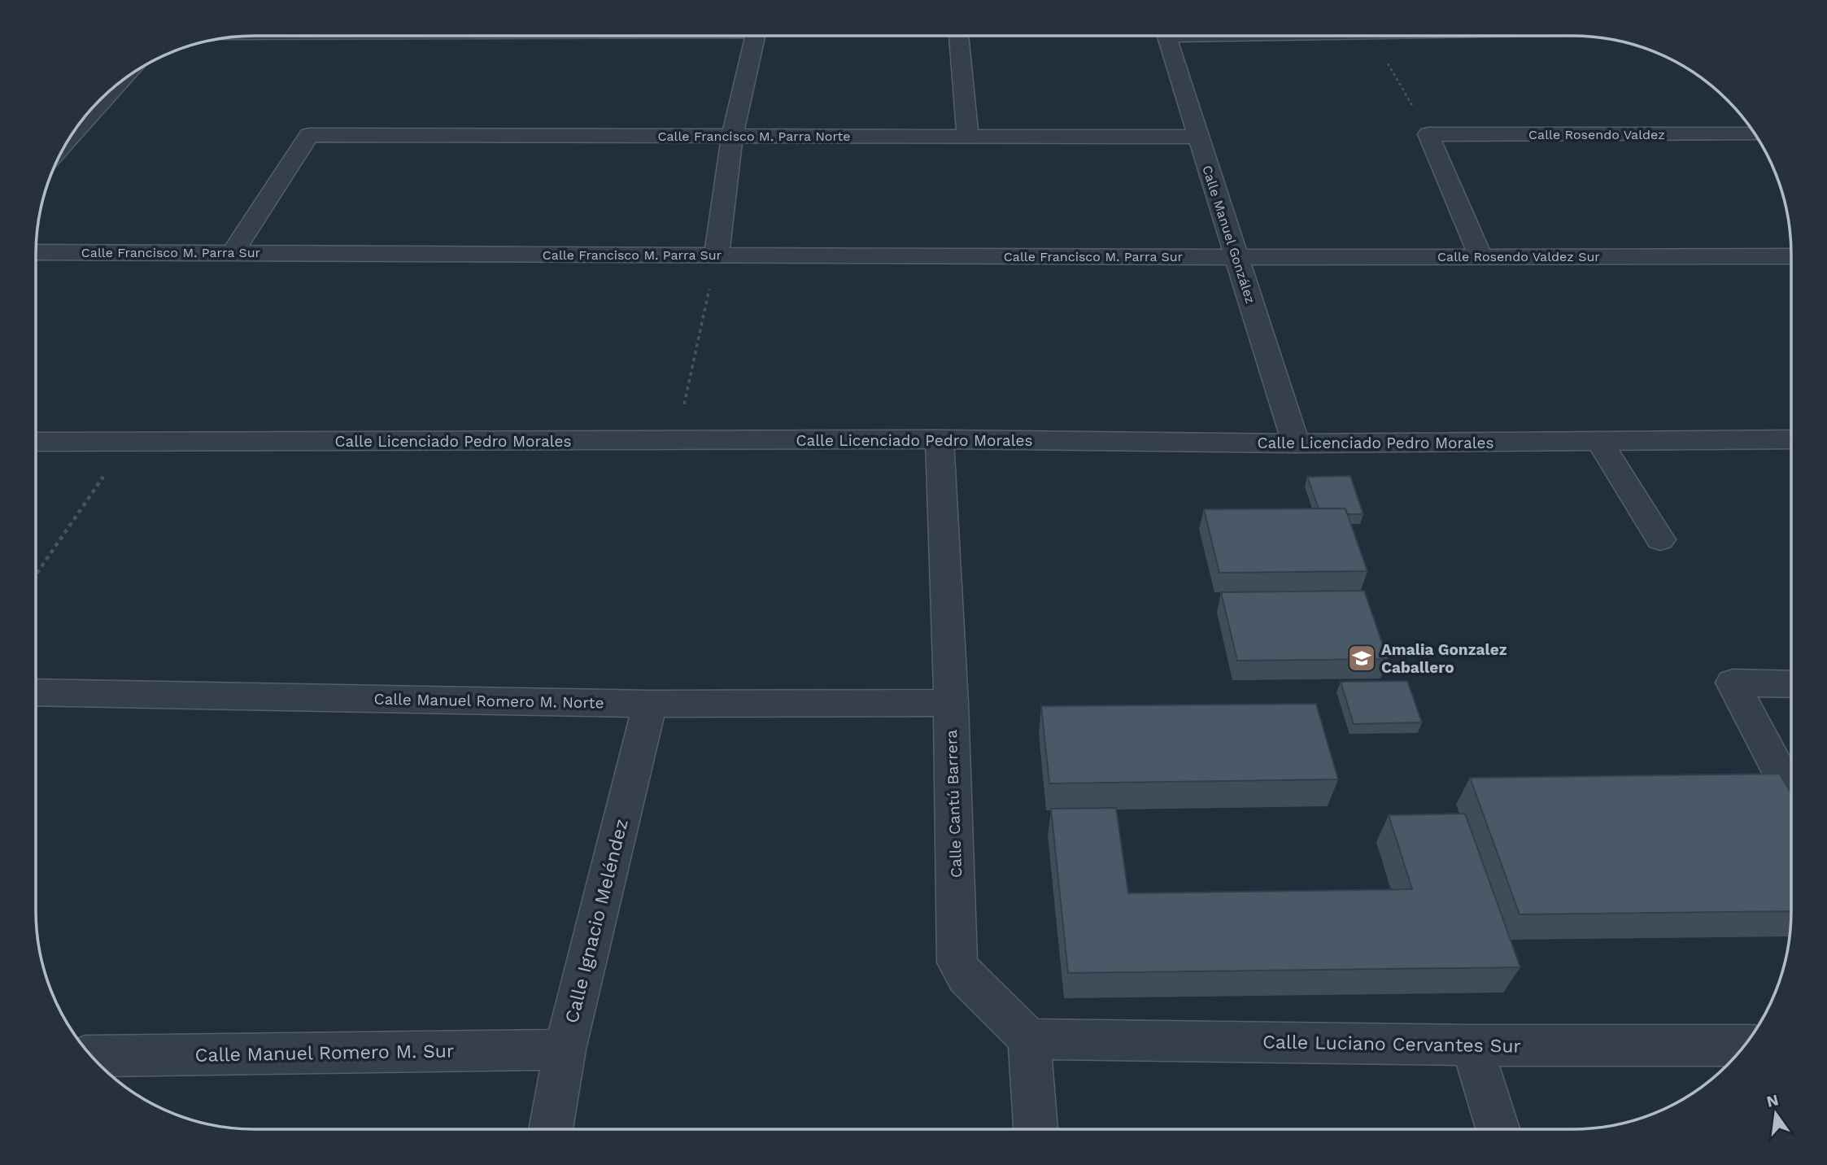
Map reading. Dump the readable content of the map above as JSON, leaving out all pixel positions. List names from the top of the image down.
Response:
{
  "streets": {
    "street": [
      "Calle Rosendo Valdez",
      "Calle Francisco M. Parra Norte",
      "Calle Manuel González",
      "Calle Francisco M. Parra Sur",
      "Calle Rosendo Valdez Sur",
      "Calle Licenciado Pedro Morales",
      "Calle Manuel Romero M. Norte",
      "Calle Cantú Barrera",
      "Calle Ignacio Meléndez",
      "Calle Luciano Cervantes Sur",
      "Calle Manuel Romero M. Sur"
    ]
  },
  "crossings": [
    ["Calle Francisco M. Parra Norte", "Calle Manuel González"],
    ["Calle Francisco M. Parra Norte", "Calle Francisco M. Parra Sur"],
    ["Calle Manuel González", "Calle Francisco M. Parra Sur"],
    ["Calle Manuel González", "Calle Rosendo Valdez Sur"],
    ["Calle Manuel González", "Calle Licenciado Pedro Morales"],
    ["Calle Francisco M. Parra Sur", "Calle Rosendo Valdez Sur"],
    ["Calle Licenciado Pedro Morales", "Calle Cantú Barrera"],
    ["Calle Manuel Romero M. Norte", "Calle Cantú Barrera"],
    ["Calle Manuel Romero M. Norte", "Calle Ignacio Meléndez"],
    ["Calle Cantú Barrera", "Calle Luciano Cervantes Sur"],
    ["Calle Ignacio Meléndez", "Calle Manuel Romero M. Sur"]
  ],
  "places": {
    "school or university": ["Amalia Gonzalez Caballero"]
  },
  "north": "top"
}
